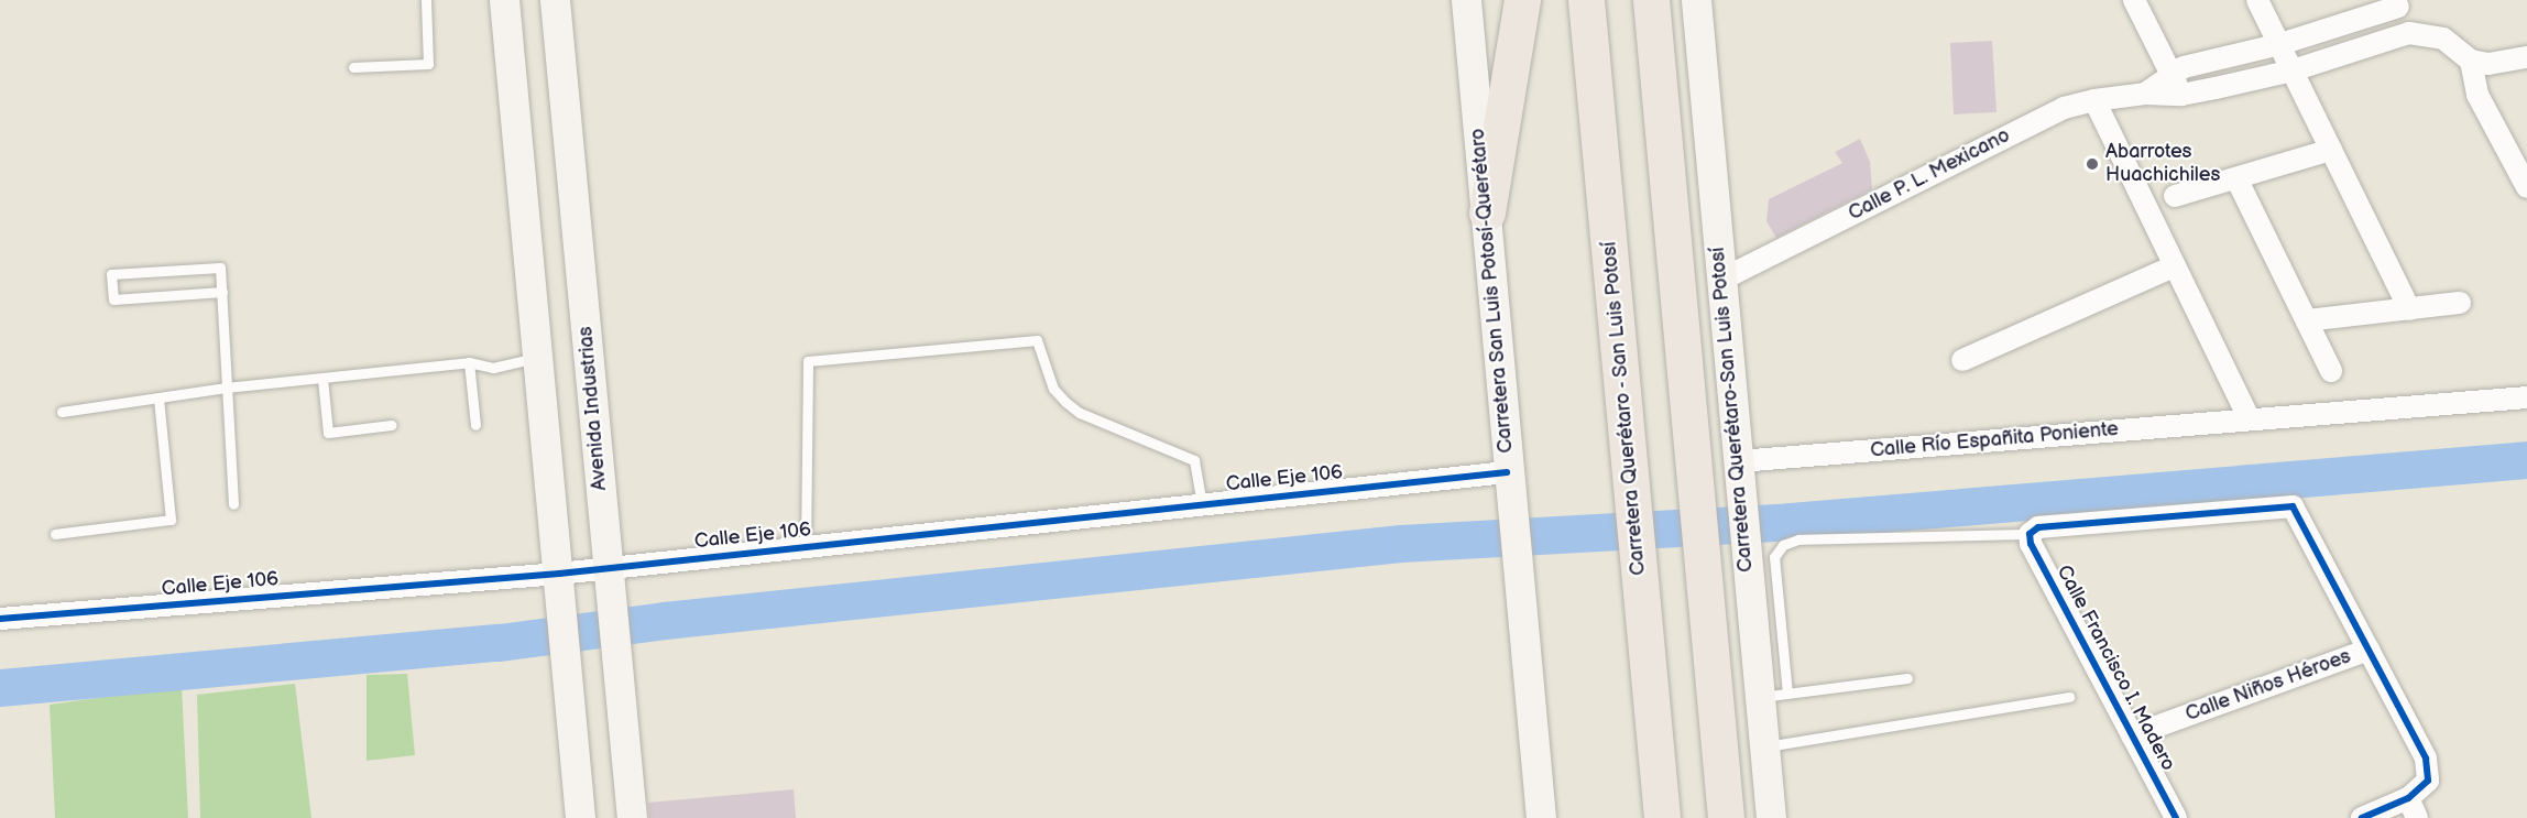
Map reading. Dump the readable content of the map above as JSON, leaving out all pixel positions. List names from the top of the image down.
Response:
{
  "streets": {
    "highway": ["Carretera Querétaro - San Luis Potosí"],
    "main road": ["Carretera San Luis Potosí-Querétaro", "Avenida Industrias", "Carretera Querétaro-San Luis Potosí"],
    "street": [
      "Calle P. L. Mexicano",
      "Calle Río Españita Poniente",
      "Calle Eje 106",
      "Calle Francisco I. Madero",
      "Calle Niños Héroes"
    ]
  },
  "crossings": [
    ["Calle P. L. Mexicano", "Carretera Querétaro-San Luis Potosí"],
    ["Carretera San Luis Potosí-Querétaro", "Calle Eje 106"],
    ["Avenida Industrias", "Calle Eje 106"],
    ["Carretera Querétaro-San Luis Potosí", "Calle Río Españita Poniente"],
    ["Calle Francisco I. Madero", "Calle Niños Héroes"]
  ],
  "places": ["Abarrotes Huachichiles"]
}
